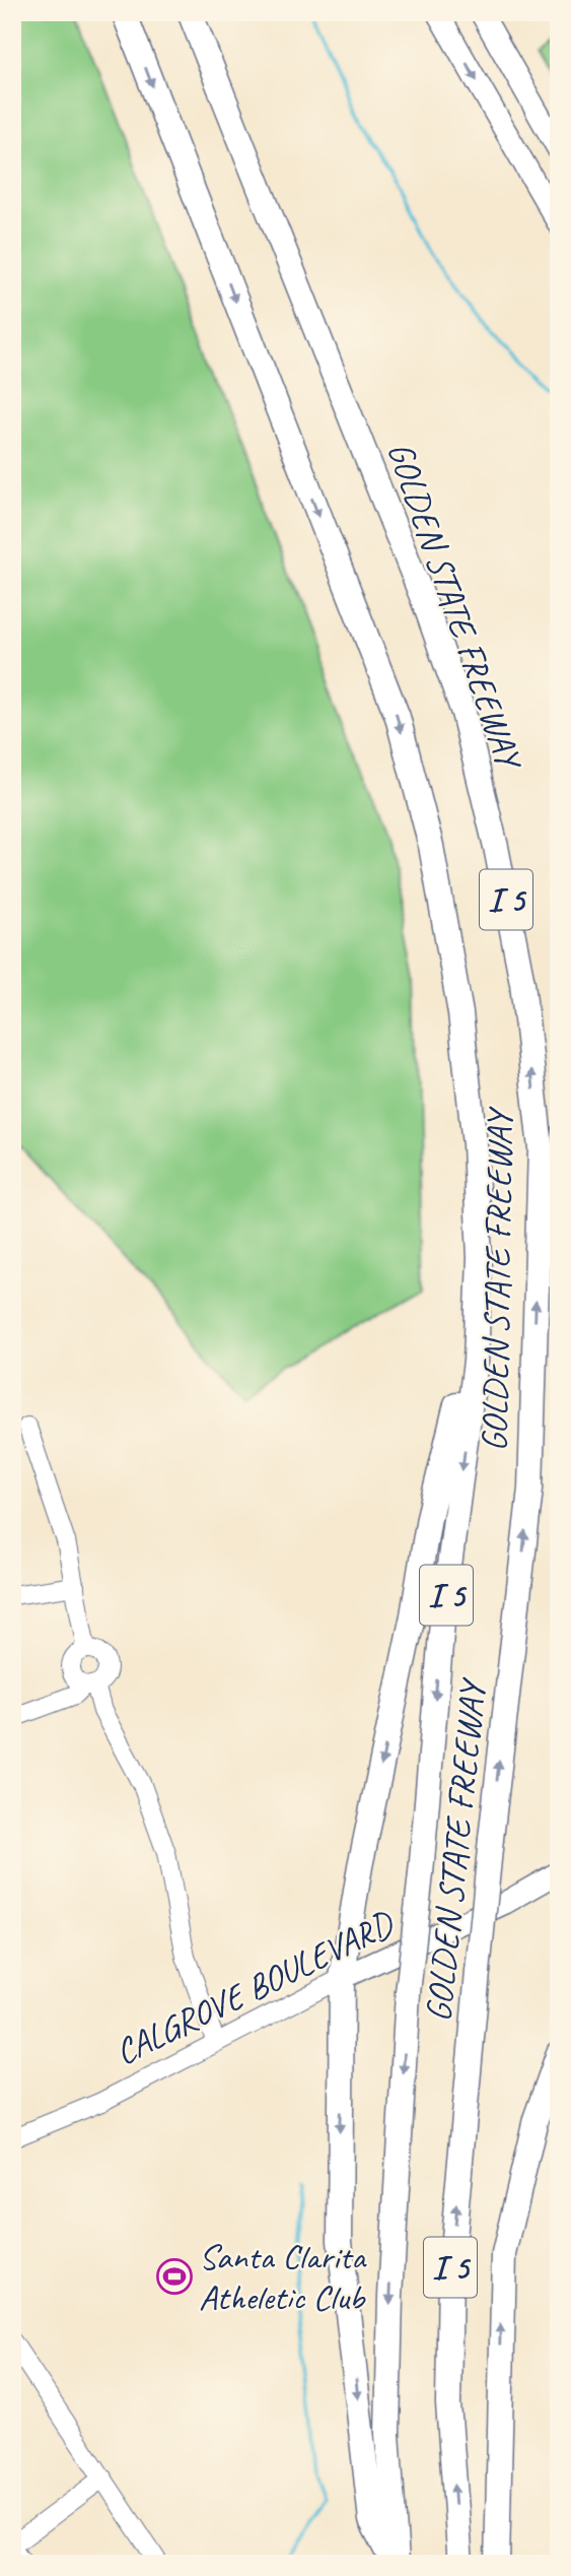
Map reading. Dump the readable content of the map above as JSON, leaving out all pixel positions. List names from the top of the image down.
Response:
{
  "streets": {
    "highway": ["GOLDEN STATE FREEWAY", "I 5"],
    "main road": ["CALGROVE BOULEVARD"]
  },
  "places": {
    "sports": ["Santa Clarita Atheletic Club"]
  }
}
